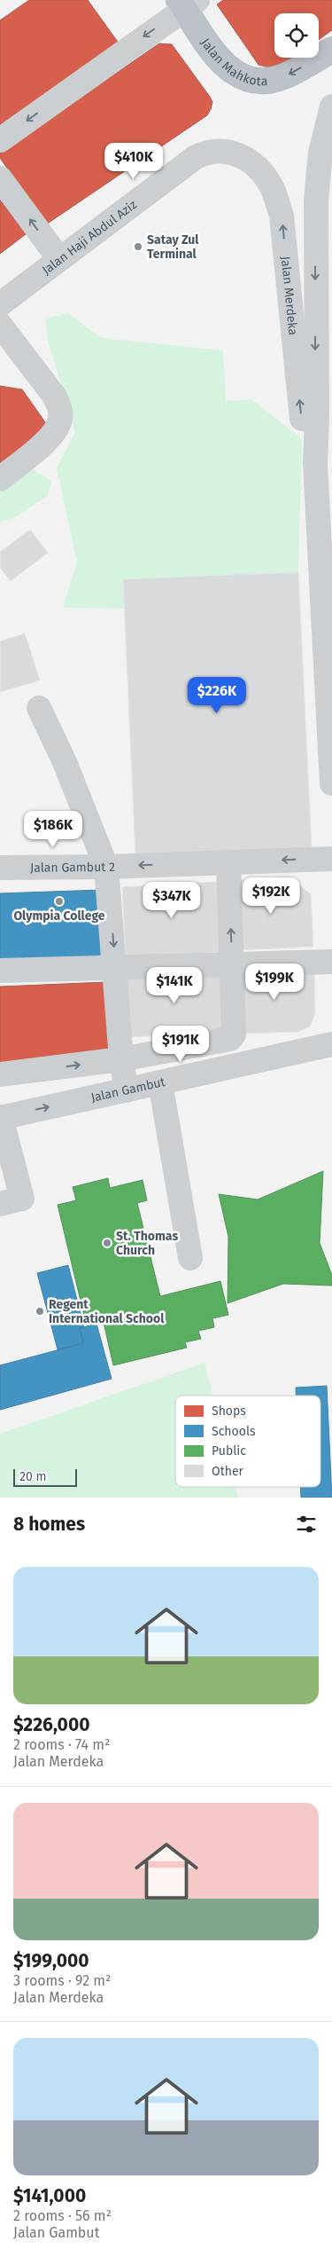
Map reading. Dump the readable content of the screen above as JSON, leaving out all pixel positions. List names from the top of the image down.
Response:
{
  "streets": {
    "highway": ["Jalan Mahkota"],
    "street": [
      "Jalan Haji Abdul Aziz",
      "Jalan Merdeka",
      "Jalan Gambut 2",
      "Jalan Gambut"
    ]
  },
  "crossings": [
    ["Jalan Haji Abdul Aziz", "Jalan Merdeka"]
  ],
  "places": [
    "Satay Zul Terminal",
    "Olympia College",
    "St. Thomas Church",
    "Regent International School"
  ],
  "legend": [
    "Shops",
    "Schools",
    "Public",
    "Other"
  ],
  "scale_bar": "20 m",
  "page": {
    "price": [
      "$410K",
      "$226K",
      "$186K",
      "$192K",
      "$347K",
      "$199K",
      "$141K",
      "$191K"
    ],
    "scale": "20 m",
    "heading": "8 homes",
    "list": [
      {
        "name": "$226,000",
        "note": "2 rooms · 74 m² · Jalan Merdeka"
      },
      {
        "name": "$199,000",
        "note": "3 rooms · 92 m² · Jalan Merdeka"
      },
      {
        "name": "$141,000",
        "note": "2 rooms · 56 m² · Jalan Gambut"
      }
    ]
  }
}
